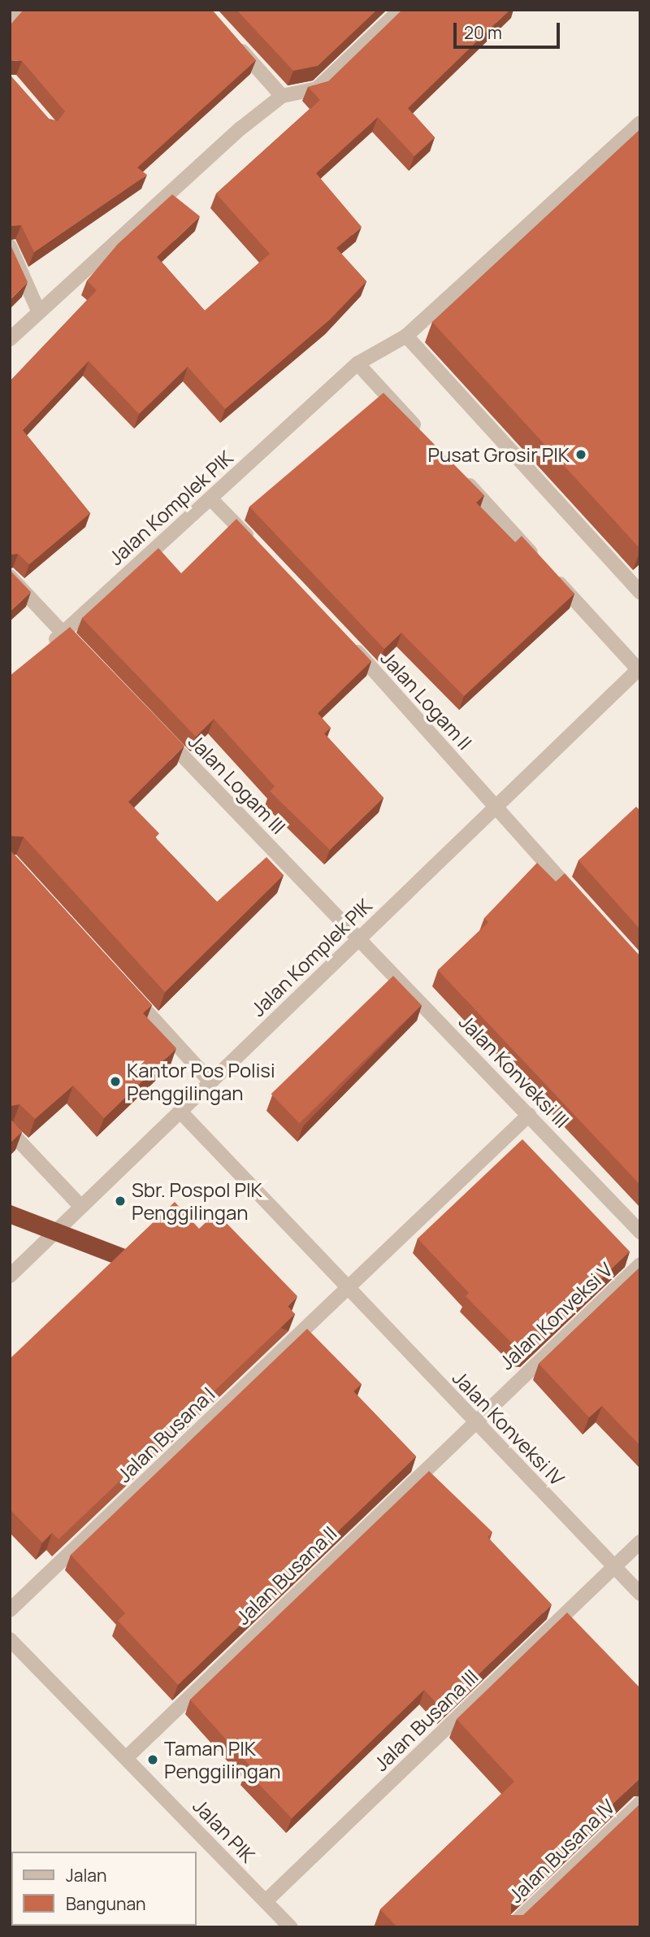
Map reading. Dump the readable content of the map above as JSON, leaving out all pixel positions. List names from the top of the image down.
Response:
{
  "streets": {
    "street": [
      "Jalan Komplek PIK",
      "Jalan Logam II",
      "Jalan Logam III",
      "Jalan Konveksi III",
      "Jalan Konveksi V",
      "Jalan Konveksi IV",
      "Jalan Busana I",
      "Jalan Busana II",
      "Jalan Busana III",
      "Jalan PIK",
      "Jalan Busana IV"
    ]
  },
  "crossings": [
    ["Jalan Komplek PIK", "Jalan Logam II"],
    ["Jalan Komplek PIK", "Jalan Logam III"],
    ["Jalan Komplek PIK", "Jalan Konveksi III"],
    ["Jalan Komplek PIK", "Jalan Konveksi IV"],
    ["Jalan Logam III", "Jalan Konveksi III"],
    ["Jalan Konveksi V", "Jalan Konveksi IV"],
    ["Jalan Konveksi V", "Jalan Busana II"],
    ["Jalan Konveksi IV", "Jalan Busana I"],
    ["Jalan Konveksi IV", "Jalan Busana II"],
    ["Jalan Konveksi IV", "Jalan Busana III"],
    ["Jalan Busana II", "Jalan PIK"],
    ["Jalan Busana III", "Jalan PIK"]
  ],
  "places": [
    "Pusat Grosir PIK",
    "Kantor Pos Polisi Penggilingan",
    "Sbr. Pospol PIK Penggilingan",
    "Taman PIK Penggilingan"
  ],
  "legend": ["Jalan", "Bangunan"],
  "scale_bar": "20 m"
}
